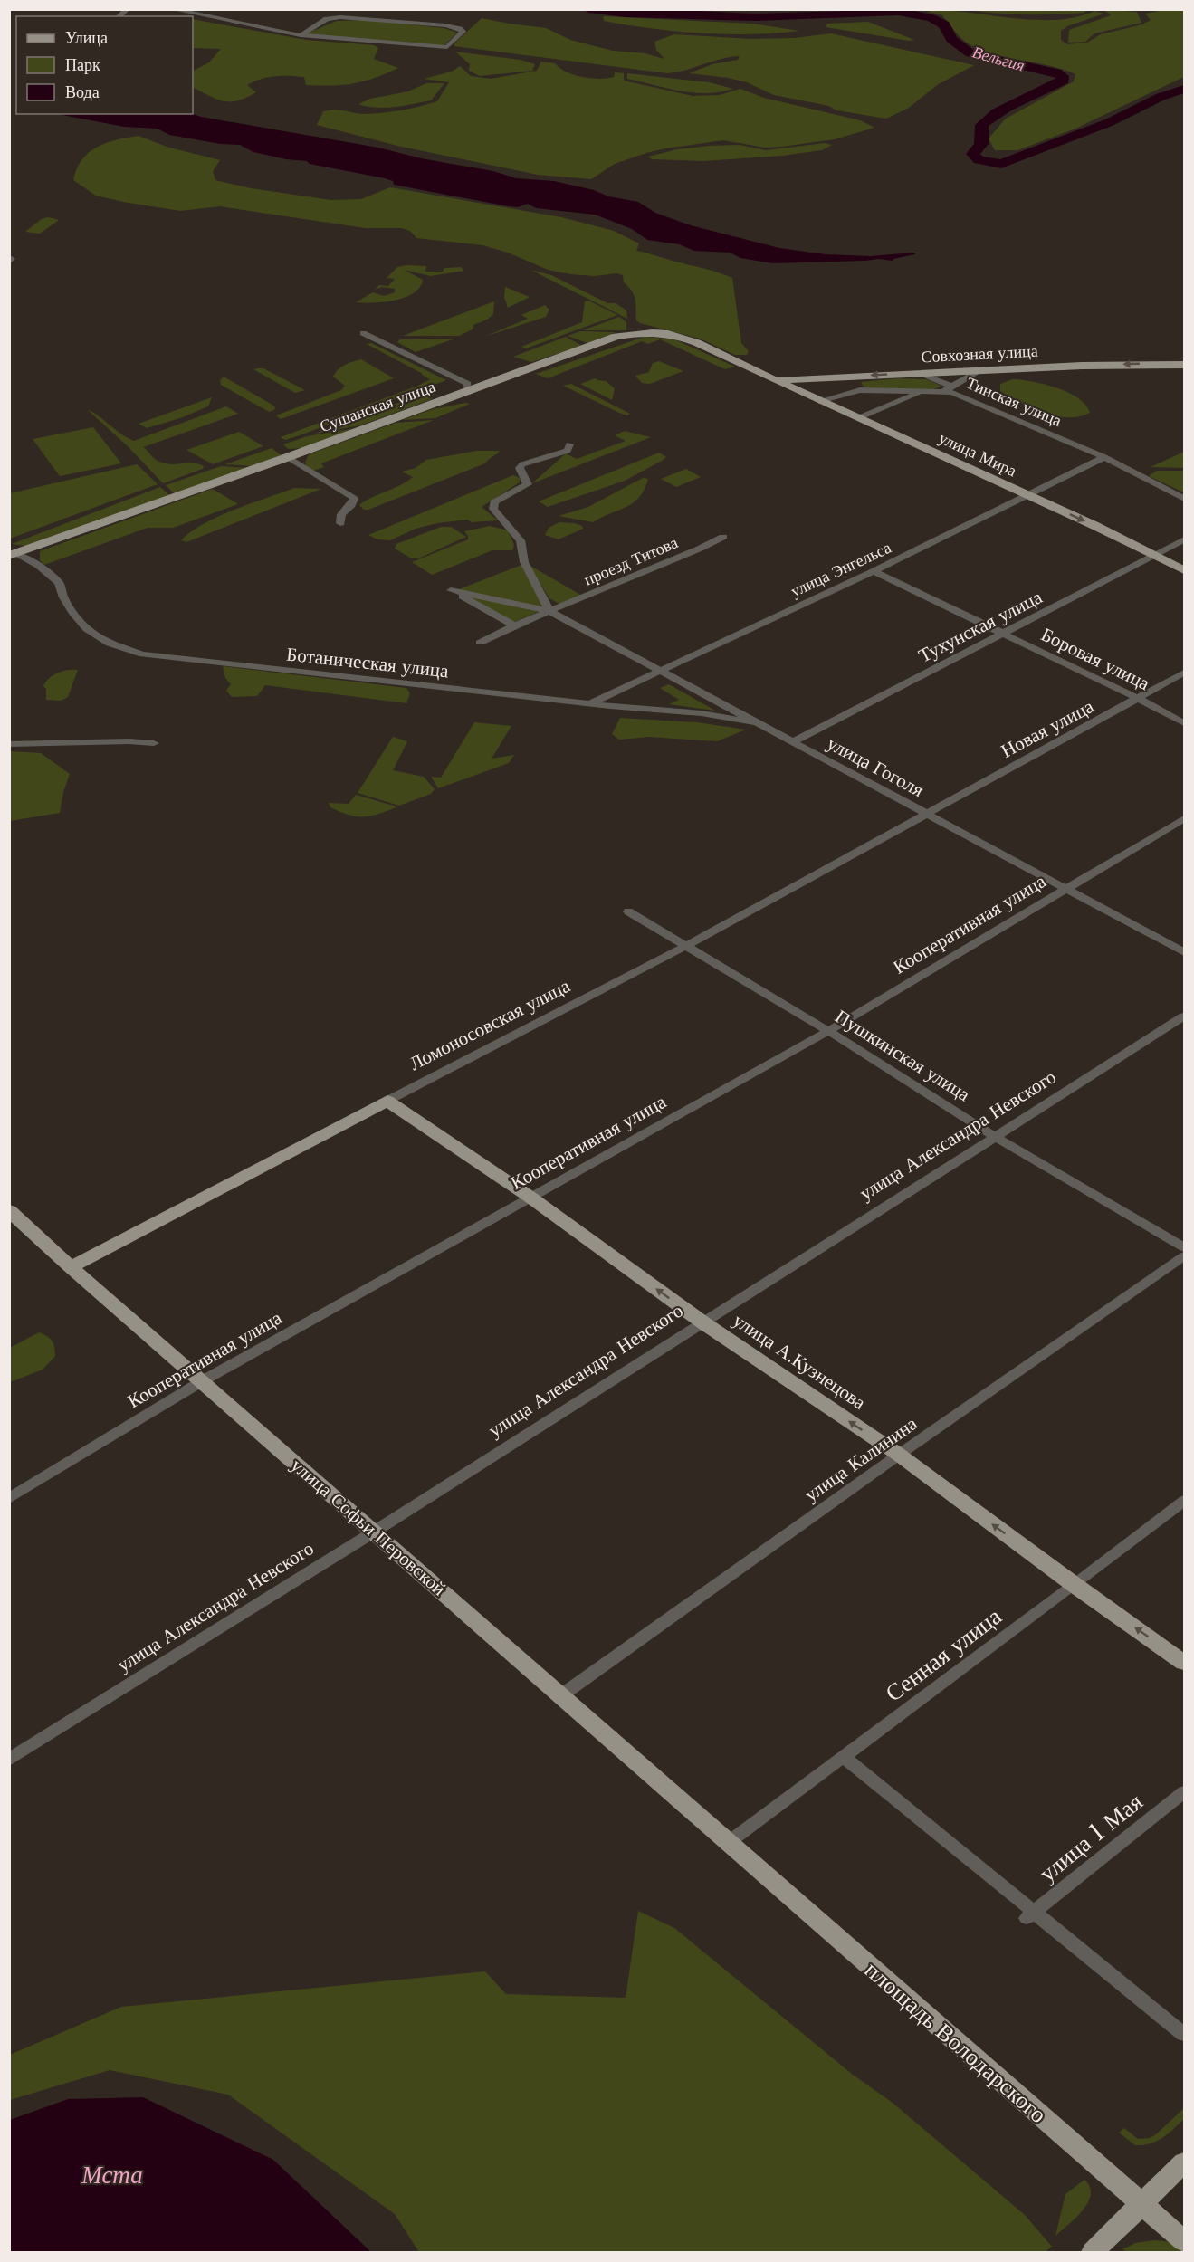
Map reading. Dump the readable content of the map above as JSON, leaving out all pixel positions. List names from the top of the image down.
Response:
{
  "streets": {
    "main road": [
      "Совхозная улица",
      "Сушанская улица",
      "улица Мира",
      "Ломоносовская улица",
      "улица А.Кузнецова",
      "улица Софьи Перовской",
      "площадь Володарского"
    ],
    "street": [
      "Тинская улица",
      "проезд Титова",
      "улица Энгельса",
      "Тухунская улица",
      "Боровая улица",
      "Ботаническая улица",
      "Новая улица",
      "улица Гоголя",
      "Кооперативная улица",
      "Пушкинская улица",
      "улица Александра Невского",
      "улица Калинина",
      "Сенная улица",
      "улица 1 Мая"
    ]
  },
  "crossings": [
    ["Совхозная улица", "улица Мира"],
    ["Тинская улица", "улица Мира"],
    ["Тинская улица", "улица Энгельса"],
    ["Сушанская улица", "улица Мира"],
    ["Сушанская улица", "Ботаническая улица"],
    ["улица Мира", "улица Энгельса"],
    ["улица Мира", "Тухунская улица"],
    ["проезд Титова", "улица Гоголя"],
    ["улица Энгельса", "Боровая улица"],
    ["улица Энгельса", "Ботаническая улица"],
    ["улица Энгельса", "улица Гоголя"],
    ["Тухунская улица", "Боровая улица"],
    ["Тухунская улица", "улица Гоголя"],
    ["Боровая улица", "Новая улица"],
    ["Ботаническая улица", "улица Гоголя"],
    ["Новая улица", "улица Гоголя"],
    ["Новая улица", "Ломоносовская улица"],
    ["улица Гоголя", "Кооперативная улица"],
    ["улица Гоголя", "Ломоносовская улица"],
    ["Кооперативная улица", "Пушкинская улица"],
    ["Кооперативная улица", "улица А.Кузнецова"],
    ["Кооперативная улица", "улица Софьи Перовской"],
    ["Ломоносовская улица", "Пушкинская улица"],
    ["Ломоносовская улица", "улица А.Кузнецова"],
    ["Ломоносовская улица", "улица Софьи Перовской"],
    ["Пушкинская улица", "улица Александра Невского"],
    ["улица Александра Невского", "улица А.Кузнецова"],
    ["улица Александра Невского", "улица Софьи Перовской"],
    ["улица А.Кузнецова", "улица Калинина"],
    ["улица А.Кузнецова", "Сенная улица"],
    ["улица Калинина", "улица Софьи Перовской"],
    ["улица Софьи Перовской", "Сенная улица"],
    ["улица Софьи Перовской", "площадь Володарского"],
    ["Сенная улица", "площадь Володарского"]
  ],
  "one_way": ["Совхозная улица", "улица А.Кузнецова"],
  "water": ["Вельгия", "Мста"],
  "legend": ["Улица", "Парк", "Вода"]
}
